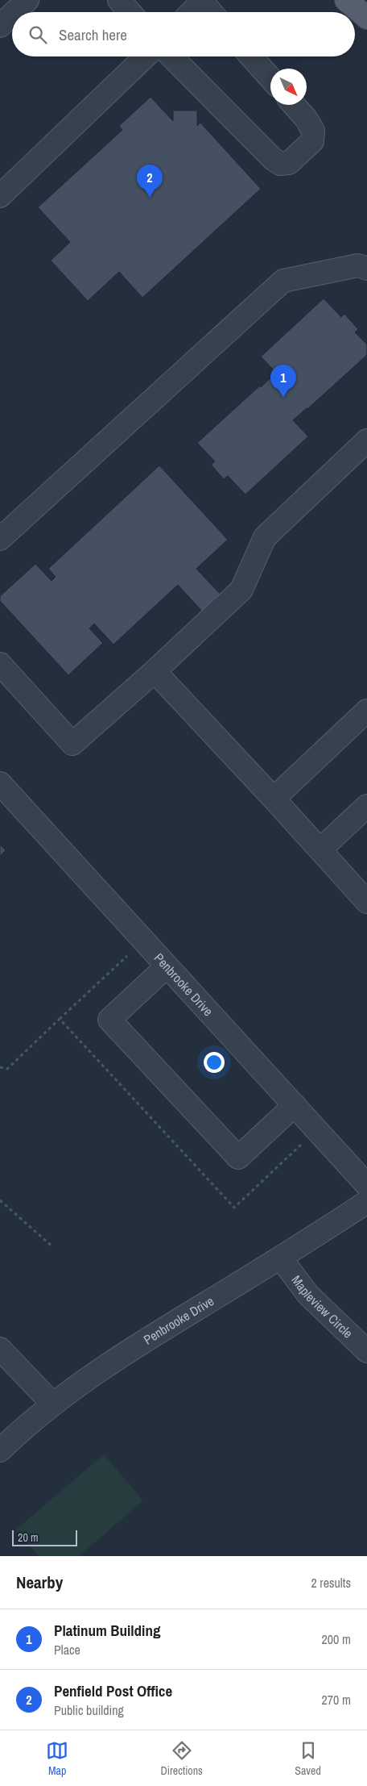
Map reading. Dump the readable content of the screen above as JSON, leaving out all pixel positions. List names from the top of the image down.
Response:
{
  "streets": {
    "street": ["Penbrooke Drive", "Mapleview Circle"]
  },
  "crossings": [
    ["Penbrooke Drive", "Mapleview Circle"]
  ],
  "scale_bar": "20 m",
  "north": "bottom right",
  "page": {
    "search": "Search here",
    "pins": ["2", "1"],
    "scale": "20 m",
    "heading": ["Nearby", "2 results"],
    "list": [
      {
        "mark": "1",
        "name": "Platinum Building",
        "note": "Place",
        "value": "200 m"
      },
      {
        "mark": "2",
        "name": "Penfield Post Office",
        "note": "Public building",
        "value": "270 m"
      }
    ],
    "nav": ["Map", "Directions", "Saved"]
  }
}
